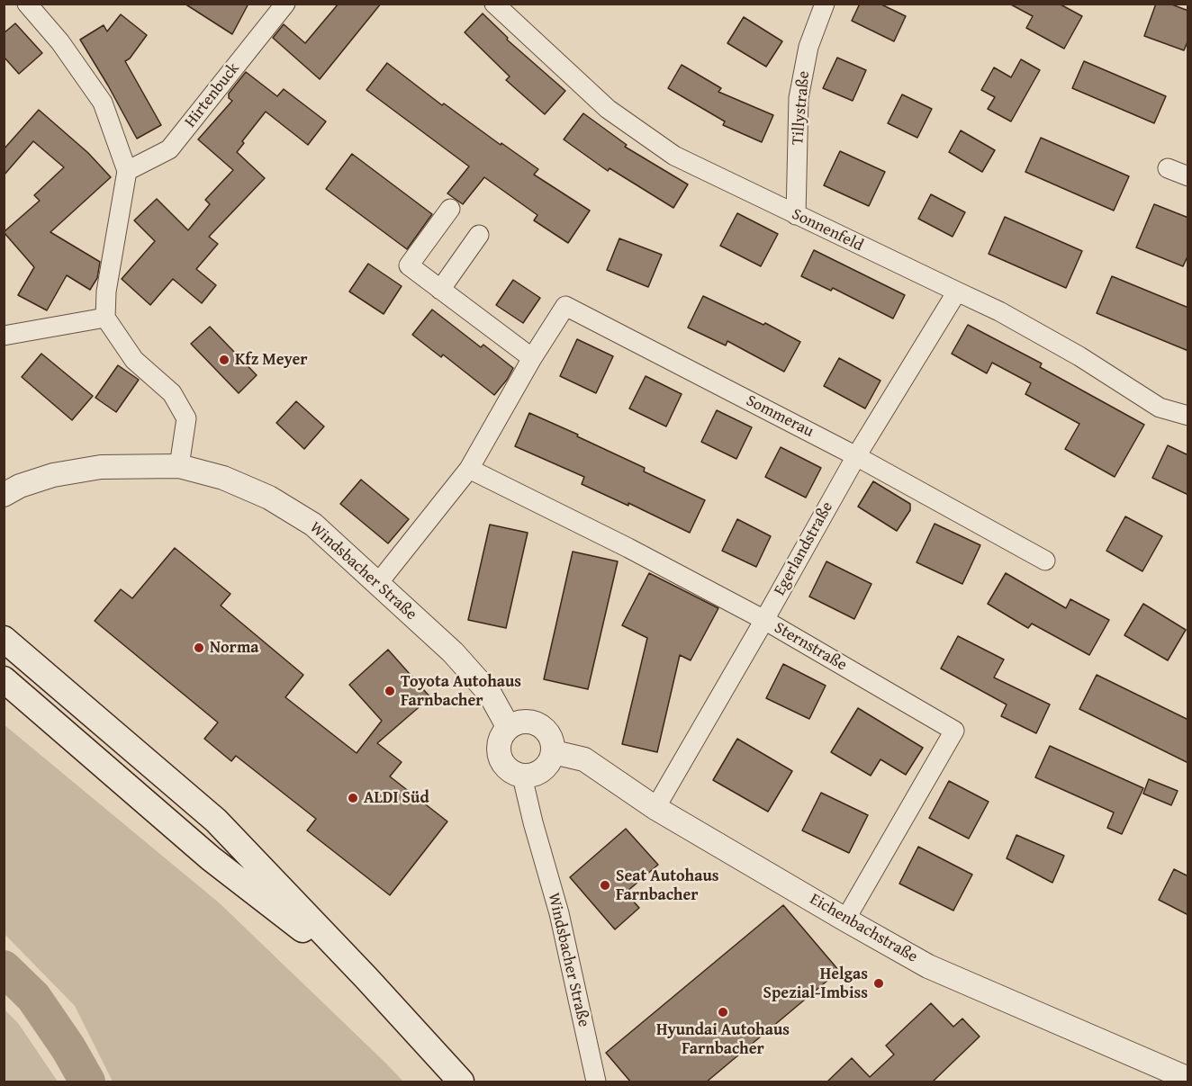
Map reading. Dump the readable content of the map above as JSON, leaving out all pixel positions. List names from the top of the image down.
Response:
{
  "streets": {
    "street": [
      "Hirtenbuck",
      "Tillystraße",
      "Sonnenfeld",
      "Sommerau",
      "Egerlandstraße",
      "Windsbacher Straße",
      "Sternstraße",
      "Eichenbachstraße"
    ]
  },
  "crossings": [
    ["Tillystraße", "Sonnenfeld"],
    ["Sonnenfeld", "Egerlandstraße"],
    ["Sommerau", "Egerlandstraße"],
    ["Sommerau", "Windsbacher Straße"],
    ["Sommerau", "Sternstraße"],
    ["Egerlandstraße", "Sternstraße"],
    ["Egerlandstraße", "Eichenbachstraße"],
    ["Windsbacher Straße", "Eichenbachstraße"],
    ["Sternstraße", "Eichenbachstraße"]
  ],
  "places": [
    "Kfz Meyer",
    "Norma",
    "Toyota Autohaus Farnbacher",
    "ALDI Süd",
    "Seat Autohaus Farnbacher",
    "Helgas Spezial-Imbiss",
    "Hyundai Autohaus Farnbacher"
  ]
}
